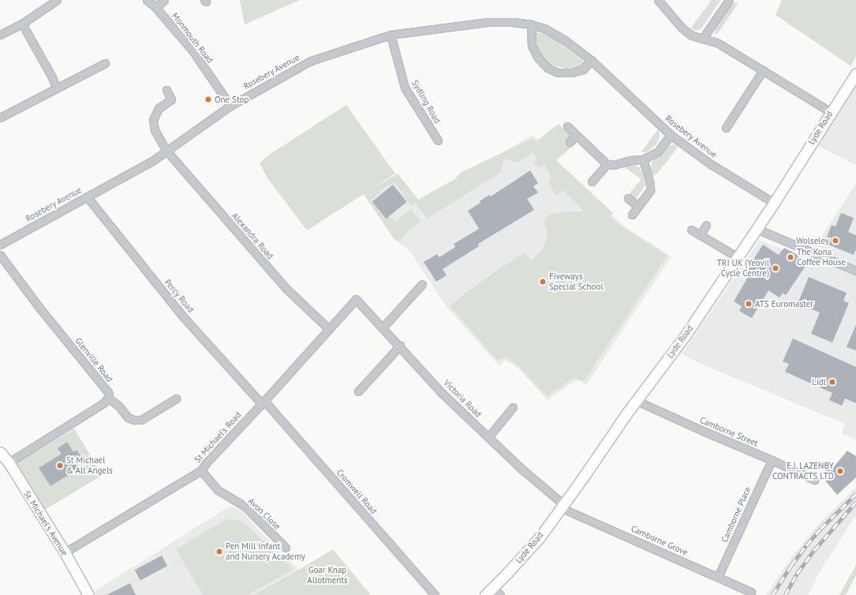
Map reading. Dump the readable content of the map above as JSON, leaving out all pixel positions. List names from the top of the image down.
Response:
{
  "streets": {
    "street": [
      "Monmouth Road",
      "Rosebery Avenue",
      "Sydling Road",
      "Lyde Road",
      "Alexandra Road",
      "Percy Road",
      "Glenville Road",
      "Victoria Road",
      "Camborne Street",
      "St Michael's Road",
      "Cromwell Road",
      "Avon Close",
      "Camborne Place",
      "St. Michael's Avenue",
      "Camborne Grove"
    ]
  },
  "crossings": [
    ["Monmouth Road", "Rosebery Avenue"],
    ["Rosebery Avenue", "Sydling Road"],
    ["Rosebery Avenue", "Lyde Road"],
    ["Rosebery Avenue", "Alexandra Road"],
    ["Rosebery Avenue", "Percy Road"],
    ["Lyde Road", "Victoria Road"],
    ["Lyde Road", "Camborne Street"],
    ["Lyde Road", "Camborne Grove"],
    ["Alexandra Road", "St Michael's Road"],
    ["Percy Road", "St Michael's Road"],
    ["Percy Road", "Cromwell Road"],
    ["Victoria Road", "St Michael's Road"],
    ["Victoria Road", "Camborne Grove"],
    ["Camborne Street", "Camborne Place"],
    ["St Michael's Road", "Cromwell Road"],
    ["St Michael's Road", "Avon Close"],
    ["St Michael's Road", "St. Michael's Avenue"],
    ["Camborne Place", "Camborne Grove"]
  ],
  "parks": ["Goar Knap Allotments"],
  "places": [
    "One Stop",
    "Wolseley",
    "The Kona Coffee House",
    "TRI UK (Yeovil Cycle Centre)",
    "Fiveways Special School",
    "ATS Euromaster",
    "Lidl",
    "St Michael & All Angels",
    "E.J. LAZENBY CONTRACTS LTD",
    "Pen Mill Infant and Nursery Academy"
  ]
}
